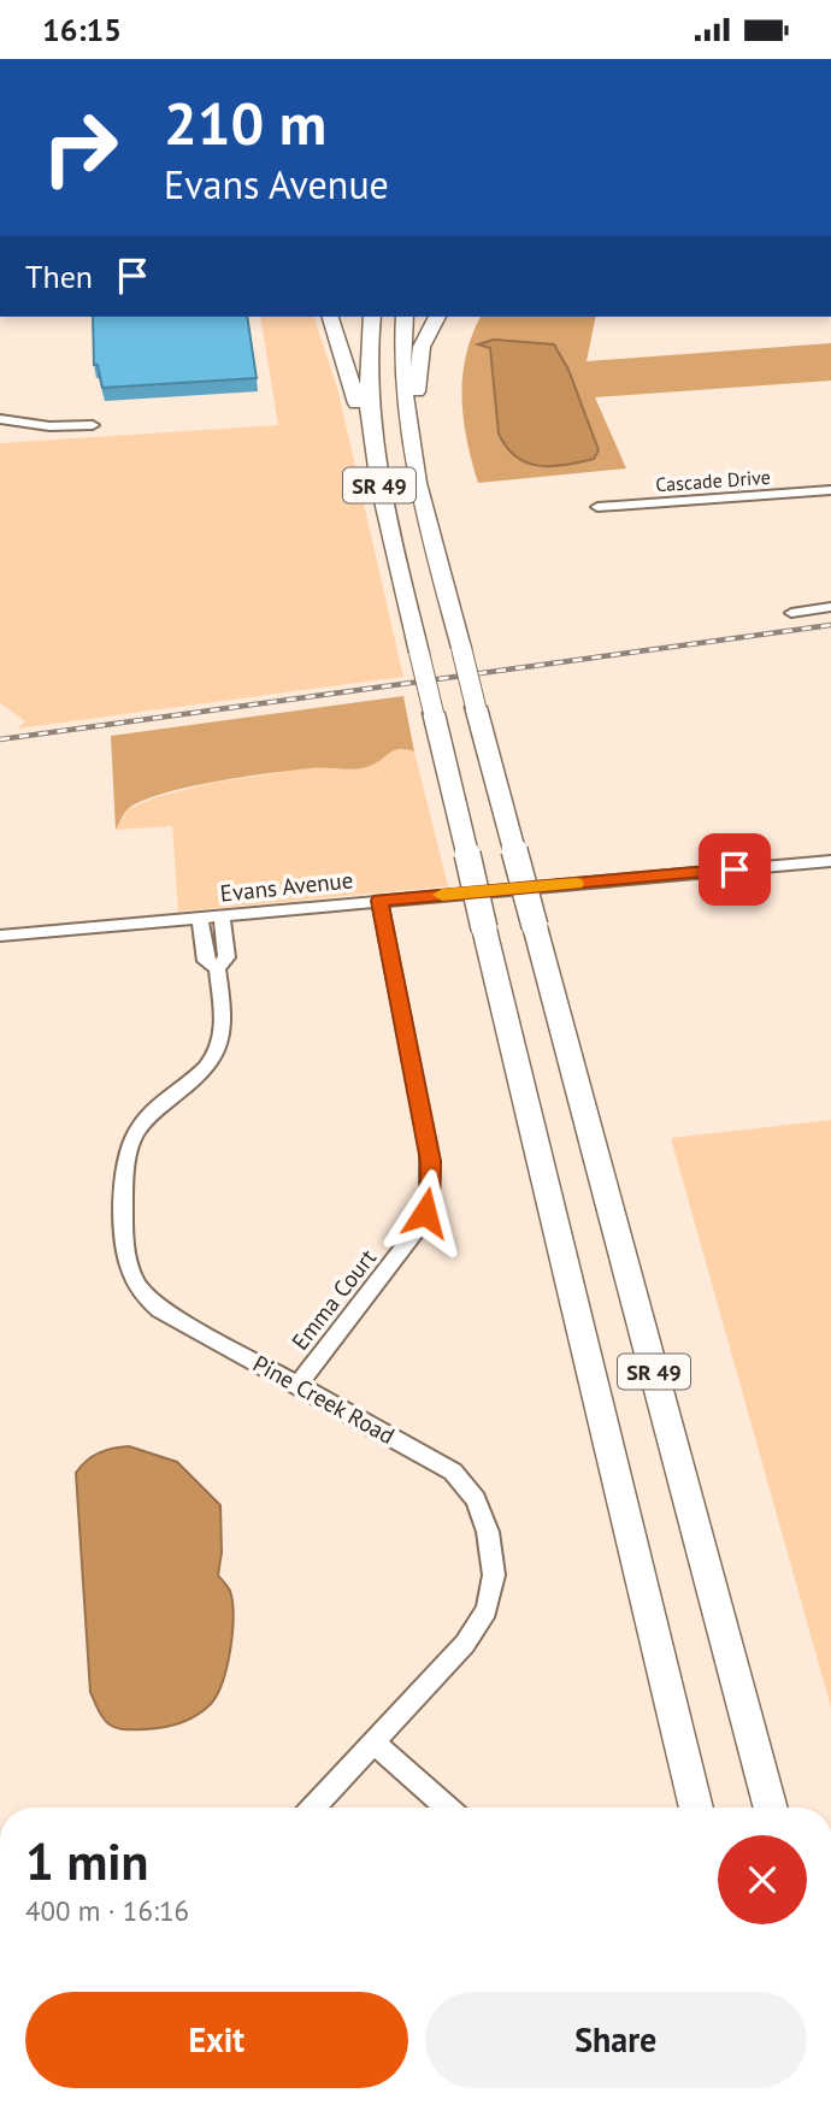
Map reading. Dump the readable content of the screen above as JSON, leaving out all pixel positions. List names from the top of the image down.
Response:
{
  "streets": {
    "highway": ["SR 49"],
    "street": [
      "Cascade Drive",
      "Evans Avenue",
      "Emma Court",
      "Pine Creek Road"
    ]
  },
  "crossings": [
    ["Evans Avenue", "Emma Court"],
    ["Evans Avenue", "Pine Creek Road"],
    ["Emma Court", "Pine Creek Road"]
  ],
  "page": {
    "status": "16:15",
    "turn": ["210 m", "Evans Avenue"],
    "then": "Then",
    "heading": ["1 min", "400 m · 16:16"],
    "buttons": ["Exit", "Share"]
  }
}
